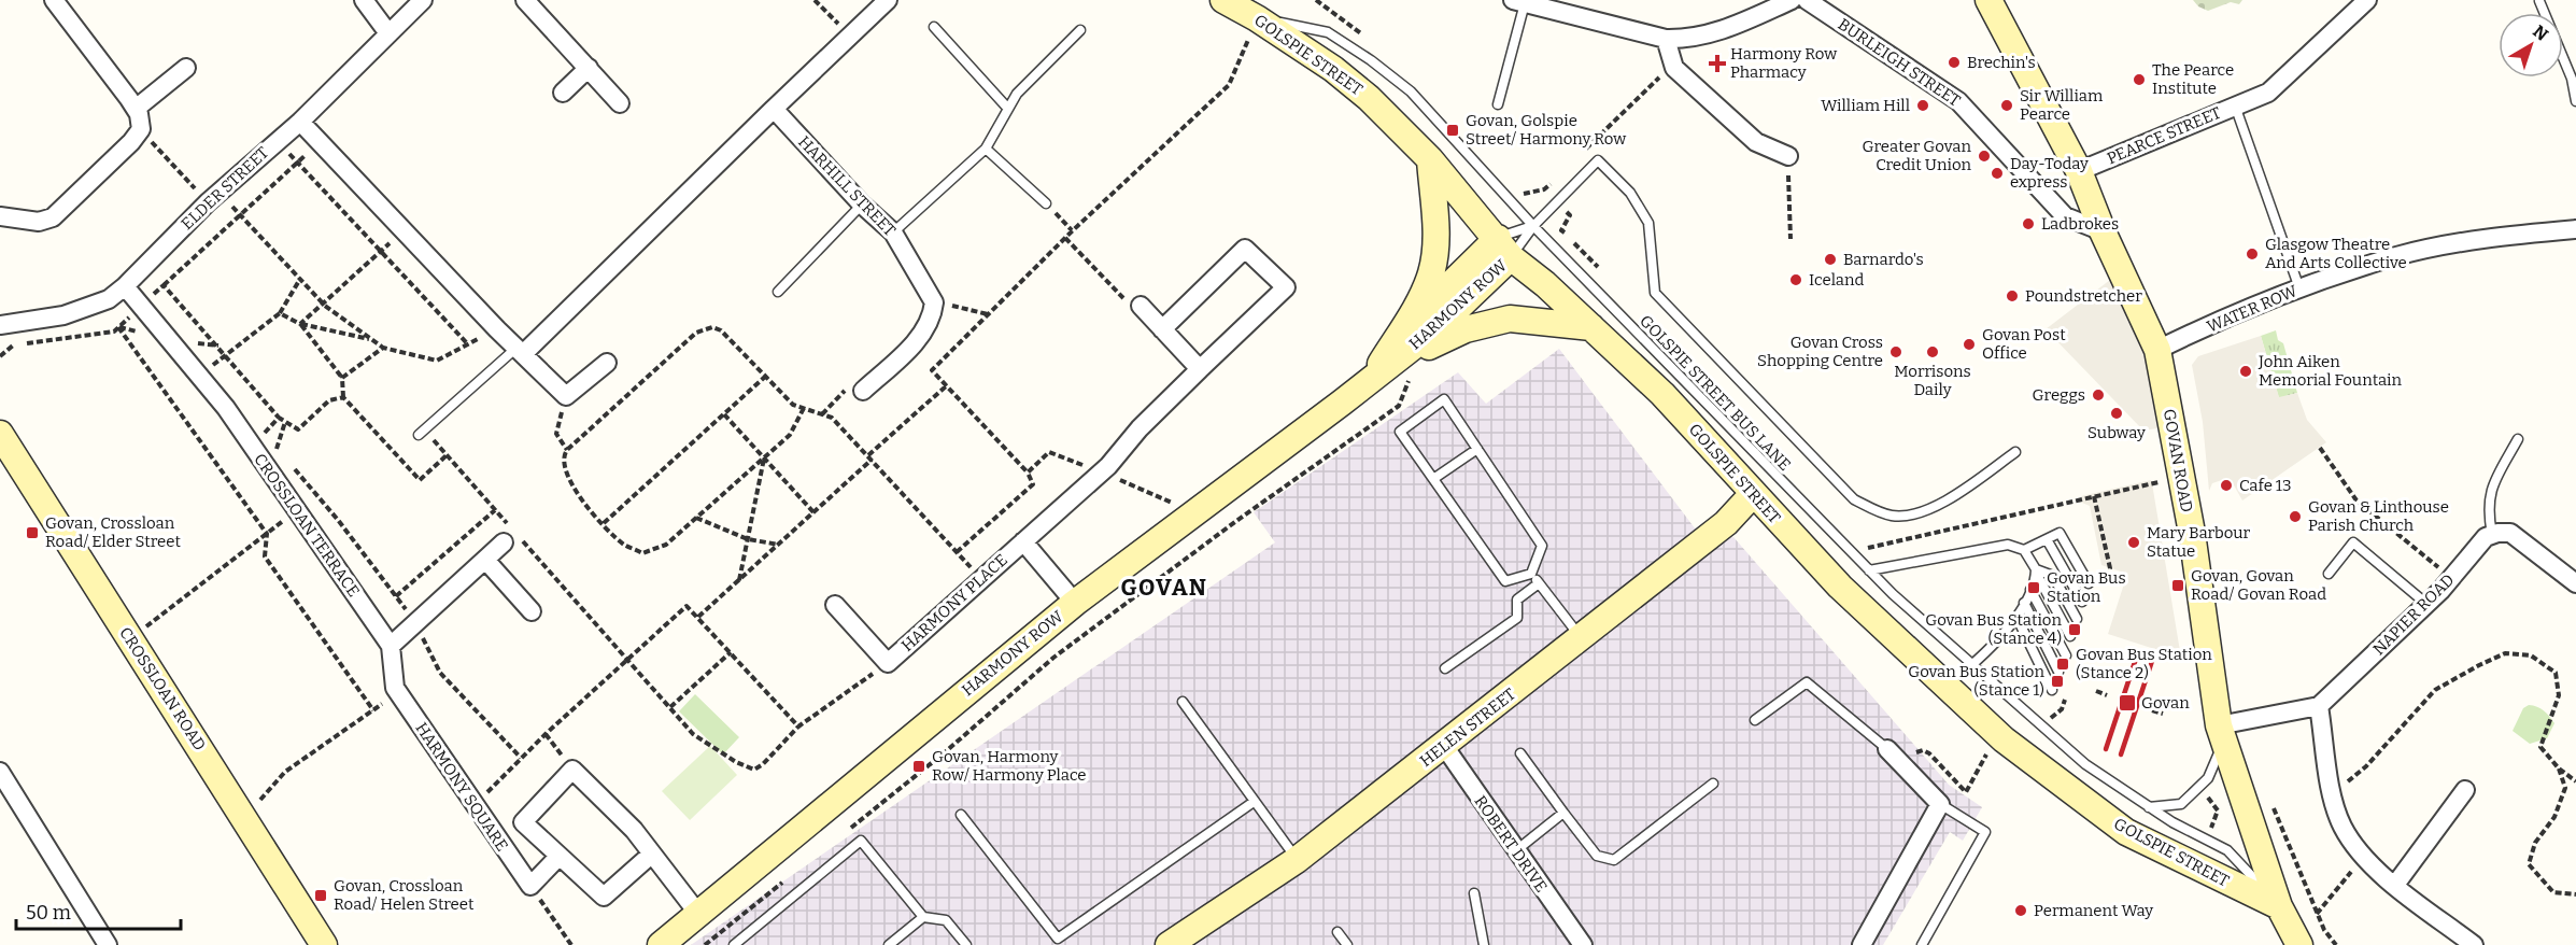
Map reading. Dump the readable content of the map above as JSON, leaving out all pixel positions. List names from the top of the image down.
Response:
{
  "streets": {
    "street": [
      "GOLSPIE STREET",
      "BURLEIGH STREET",
      "PEARCE STREET",
      "HARHILL STREET",
      "ELDER STREET",
      "HARMONY ROW",
      "WATER ROW",
      "GOVAN ROAD",
      "CROSSLOAN TERRACE",
      "HARMONY PLACE",
      "NAPIER ROAD",
      "CROSSLOAN ROAD",
      "HELEN STREET",
      "HARMONY SQUARE",
      "ROBERT DRIVE"
    ],
    "lane": ["GOLSPIE STREET BUS LANE"]
  },
  "crossings": [
    ["GOLSPIE STREET", "HARMONY ROW"],
    ["GOLSPIE STREET", "GOLSPIE STREET BUS LANE"],
    ["GOLSPIE STREET", "GOVAN ROAD"],
    ["GOLSPIE STREET", "HELEN STREET"],
    ["BURLEIGH STREET", "GOVAN ROAD"],
    ["PEARCE STREET", "GOVAN ROAD"],
    ["ELDER STREET", "CROSSLOAN TERRACE"],
    ["WATER ROW", "GOVAN ROAD"],
    ["GOLSPIE STREET BUS LANE", "GOVAN ROAD"],
    ["CROSSLOAN TERRACE", "HARMONY SQUARE"],
    ["HELEN STREET", "ROBERT DRIVE"]
  ],
  "districts": ["GOVAN"],
  "places": {
    "other": [
      "Brechin's",
      "The Pearce Institute",
      "William Hill",
      "Sir William Pearce",
      "Greater Govan Credit Union",
      "Day-Today express",
      "Ladbrokes",
      "Glasgow Theatre And Arts Collective",
      "Barnardo's",
      "Iceland",
      "Poundstretcher",
      "Govan Post Office",
      "Govan Cross Shopping Centre",
      "Morrisons Daily",
      "John Aiken Memorial Fountain",
      "Greggs",
      "Subway",
      "Cafe 13",
      "Govan & Linthouse Parish Church",
      "Mary Barbour Statue",
      "Permanent Way"
    ],
    "health": ["Harmony Row Pharmacy"],
    "transit": [
      "Govan, Golspie Street/ Harmony Row",
      "Govan, Crossloan Road/ Elder Street",
      "Govan, Govan Road/ Govan Road",
      "Govan Bus Station",
      "Govan Bus Station (Stance 4)",
      "Govan Bus Station (Stance 2)",
      "Govan Bus Station (Stance 1)",
      "Govan",
      "Govan, Harmony Row/ Harmony Place",
      "Govan, Crossloan Road/ Helen Street"
    ]
  },
  "scale_bar": "50 m",
  "north": "top right"
}
